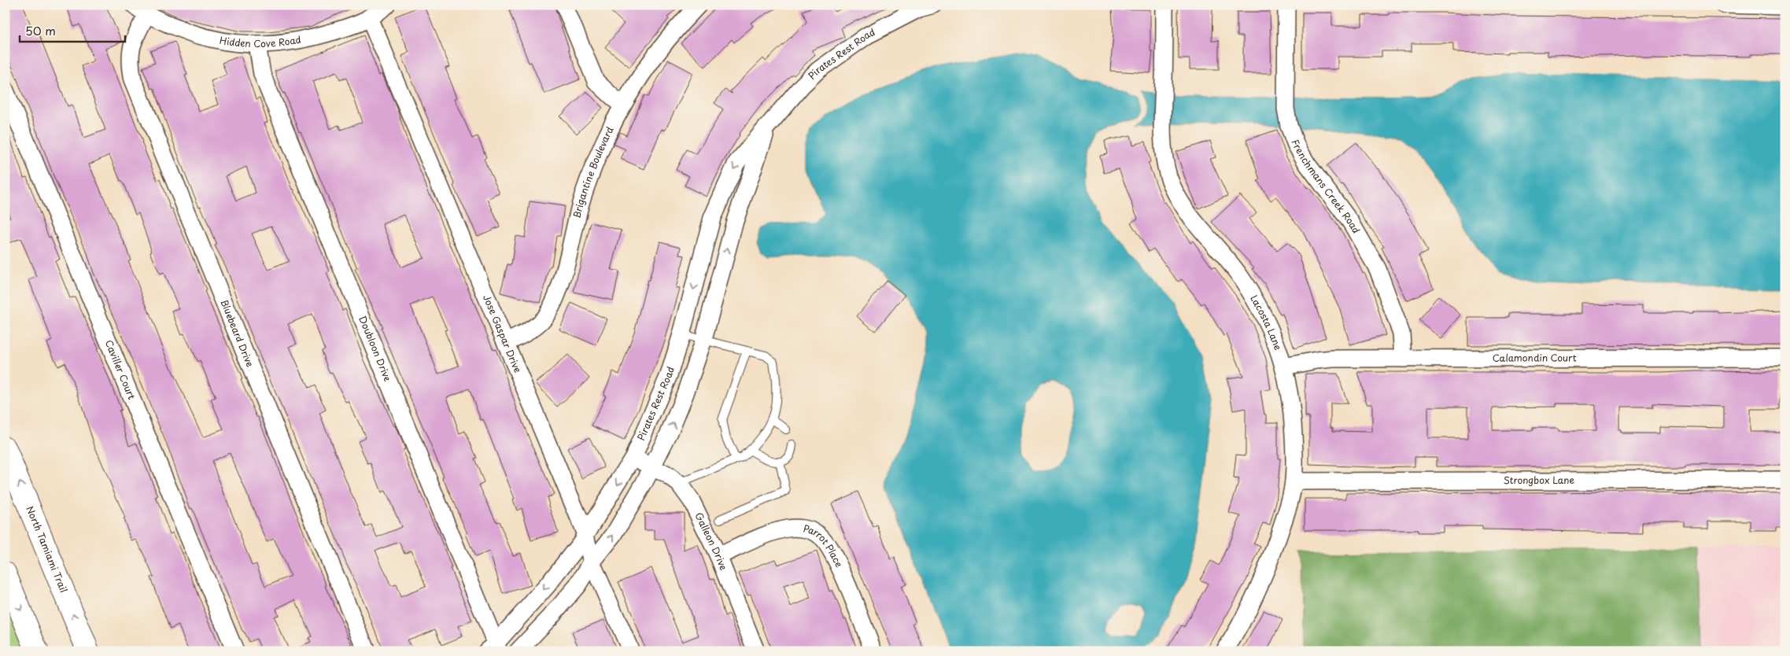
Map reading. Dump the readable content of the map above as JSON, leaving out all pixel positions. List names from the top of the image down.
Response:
{
  "streets": {
    "main road": ["North Tamiami Trail"],
    "street": [
      "Hidden Cove Road",
      "Pirates Rest Road",
      "Brigantine Boulevard",
      "Frenchmans Creek Road",
      "Lacosta Lane",
      "Bluebeard Drive",
      "Jose Gaspar Drive",
      "Doubloon Drive",
      "Calamondin Court",
      "Caviller Court",
      "Strongbox Lane",
      "Galleon Drive",
      "Parrot Place"
    ]
  },
  "crossings": [
    ["Hidden Cove Road", "Bluebeard Drive"],
    ["Hidden Cove Road", "Jose Gaspar Drive"],
    ["Hidden Cove Road", "Doubloon Drive"],
    ["Pirates Rest Road", "Jose Gaspar Drive"],
    ["Pirates Rest Road", "Doubloon Drive"],
    ["Pirates Rest Road", "Galleon Drive"],
    ["Brigantine Boulevard", "Jose Gaspar Drive"],
    ["Frenchmans Creek Road", "Calamondin Court"],
    ["Lacosta Lane", "Calamondin Court"],
    ["Lacosta Lane", "Strongbox Lane"],
    ["Galleon Drive", "Parrot Place"]
  ],
  "scale_bar": "50 m"
}
